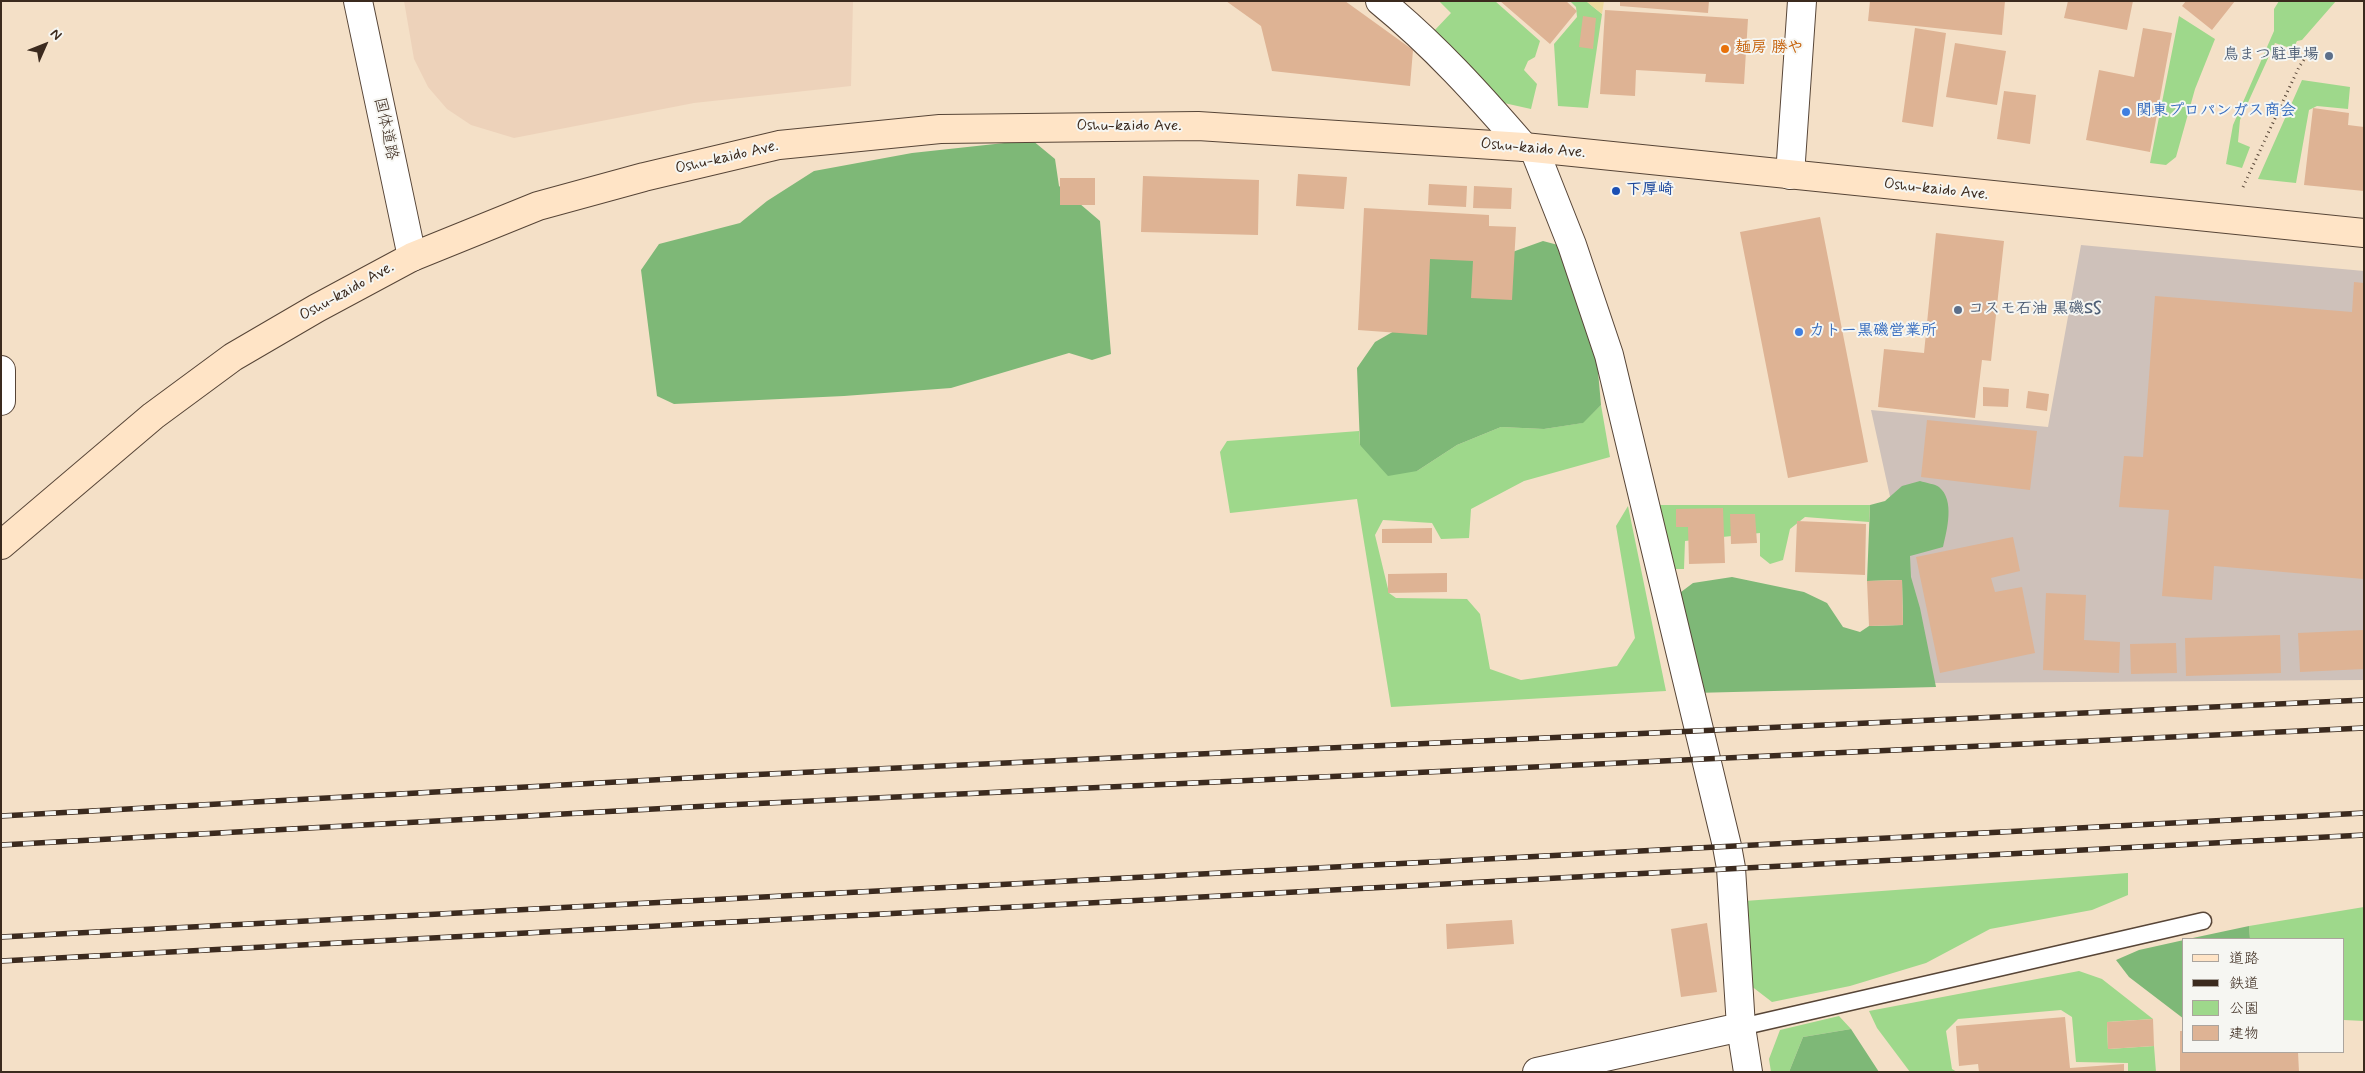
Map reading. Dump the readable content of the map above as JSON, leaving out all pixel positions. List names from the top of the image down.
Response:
{
  "streets": {
    "main road": ["Oshu-kaido Ave."],
    "street": ["国体道路"]
  },
  "crossings": [
    ["Oshu-kaido Ave.", "国体道路"]
  ],
  "places": [
    "麺房 勝や",
    "鳥まつ駐車場",
    "関東プロパンガス商会",
    "下厚崎",
    "コスモ石油 黒磯SS",
    "カトー黒磯営業所"
  ],
  "legend": [
    "道路",
    "鉄道",
    "公園",
    "建物"
  ],
  "north": "top right"
}
